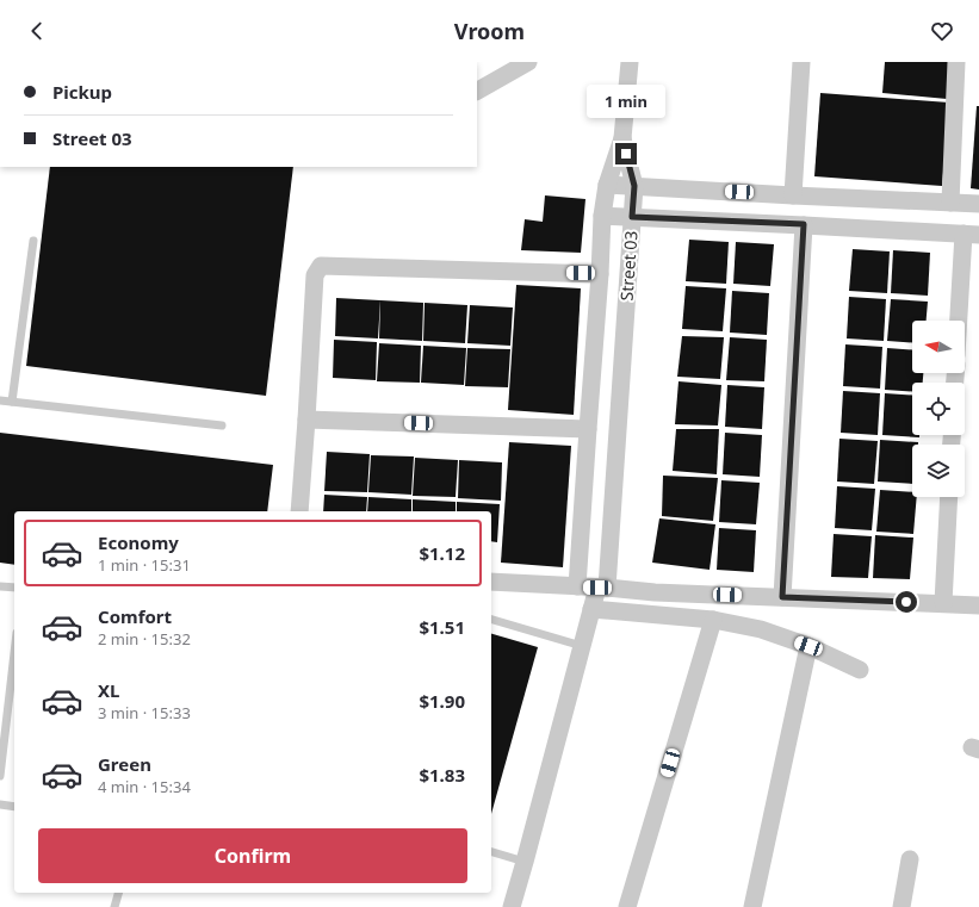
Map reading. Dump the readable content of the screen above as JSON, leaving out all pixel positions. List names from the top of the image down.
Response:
{
  "streets": {
    "street": ["Street 03"]
  },
  "north": "left",
  "page": {
    "header": "Vroom",
    "banner": ["Pickup", "Street 03"],
    "bubble": "1 min",
    "list": [
      {
        "name": "Economy",
        "note": "1 min · 15:31",
        "value": "$1.12"
      },
      {
        "name": "Comfort",
        "note": "2 min · 15:32",
        "value": "$1.51"
      },
      {
        "name": "XL",
        "note": "3 min · 15:33",
        "value": "$1.90"
      },
      {
        "name": "Green",
        "note": "4 min · 15:34",
        "value": "$1.83"
      }
    ],
    "buttons": "Confirm"
  }
}
